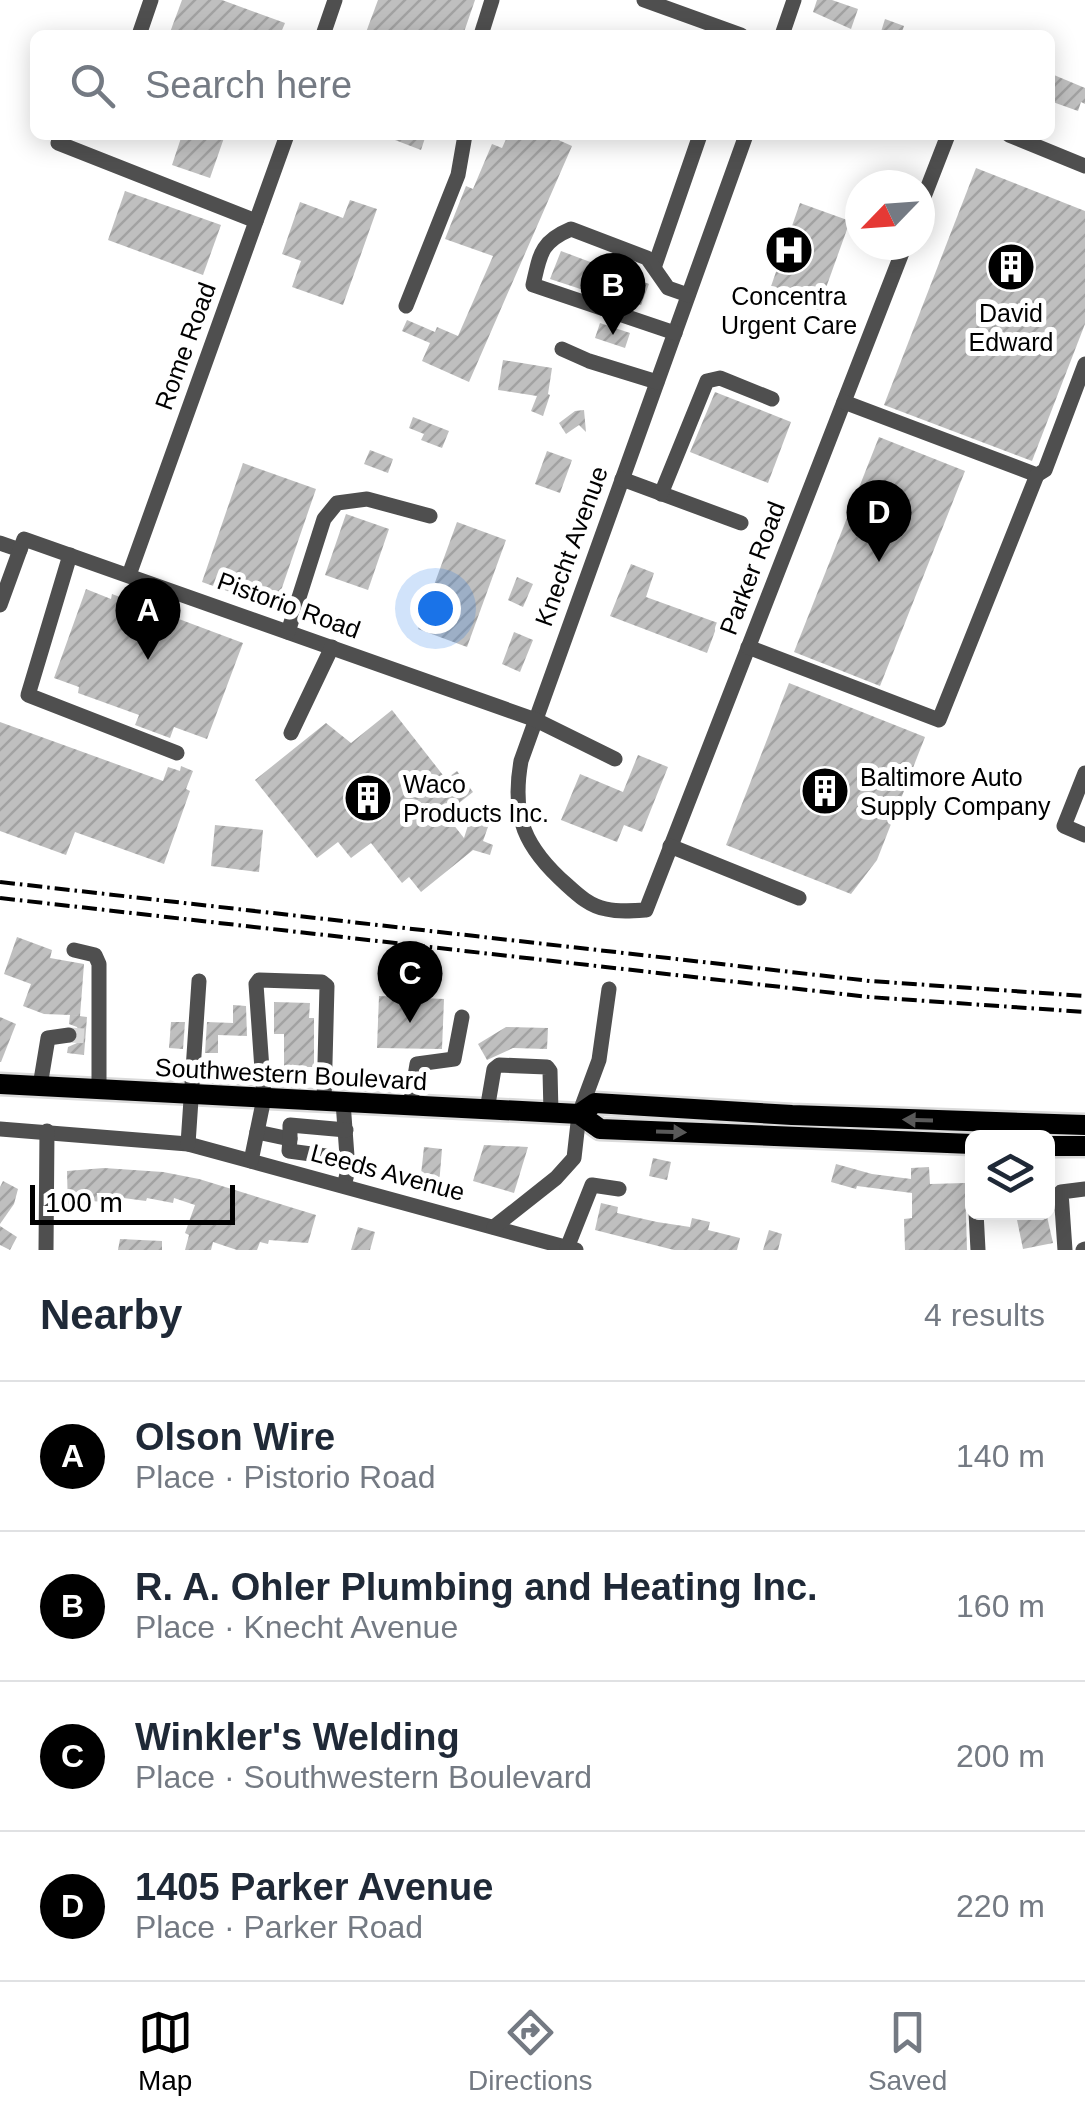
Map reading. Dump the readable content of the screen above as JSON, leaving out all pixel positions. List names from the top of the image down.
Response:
{
  "streets": {
    "main road": ["Southwestern Boulevard"],
    "street": [
      "Rome Road",
      "Knecht Avenue",
      "Parker Road",
      "Pistorio Road",
      "Leeds Avenue"
    ]
  },
  "crossings": [
    ["Rome Road", "Pistorio Road"],
    ["Knecht Avenue", "Parker Road"],
    ["Knecht Avenue", "Pistorio Road"]
  ],
  "places": {
    "hospital": ["Concentra Urgent Care"],
    "building": ["David Edward", "Baltimore Auto Supply Company", "Waco Products Inc."]
  },
  "scale_bar": "100 m",
  "north": "bottom left",
  "page": {
    "search": "Search here",
    "pins": [
      "B",
      "D",
      "A",
      "C"
    ],
    "scale": "100 m",
    "heading": ["Nearby", "4 results"],
    "list": [
      {
        "mark": "A",
        "name": "Olson Wire",
        "note": "Place · Pistorio Road",
        "value": "140 m"
      },
      {
        "mark": "B",
        "name": "R. A. Ohler Plumbing and Heating Inc.",
        "note": "Place · Knecht Avenue",
        "value": "160 m"
      },
      {
        "mark": "C",
        "name": "Winkler's Welding",
        "note": "Place · Southwestern Boulevard",
        "value": "200 m"
      },
      {
        "mark": "D",
        "name": "1405 Parker Avenue",
        "note": "Place · Parker Road",
        "value": "220 m"
      }
    ],
    "nav": ["Map", "Directions", "Saved"]
  }
}
